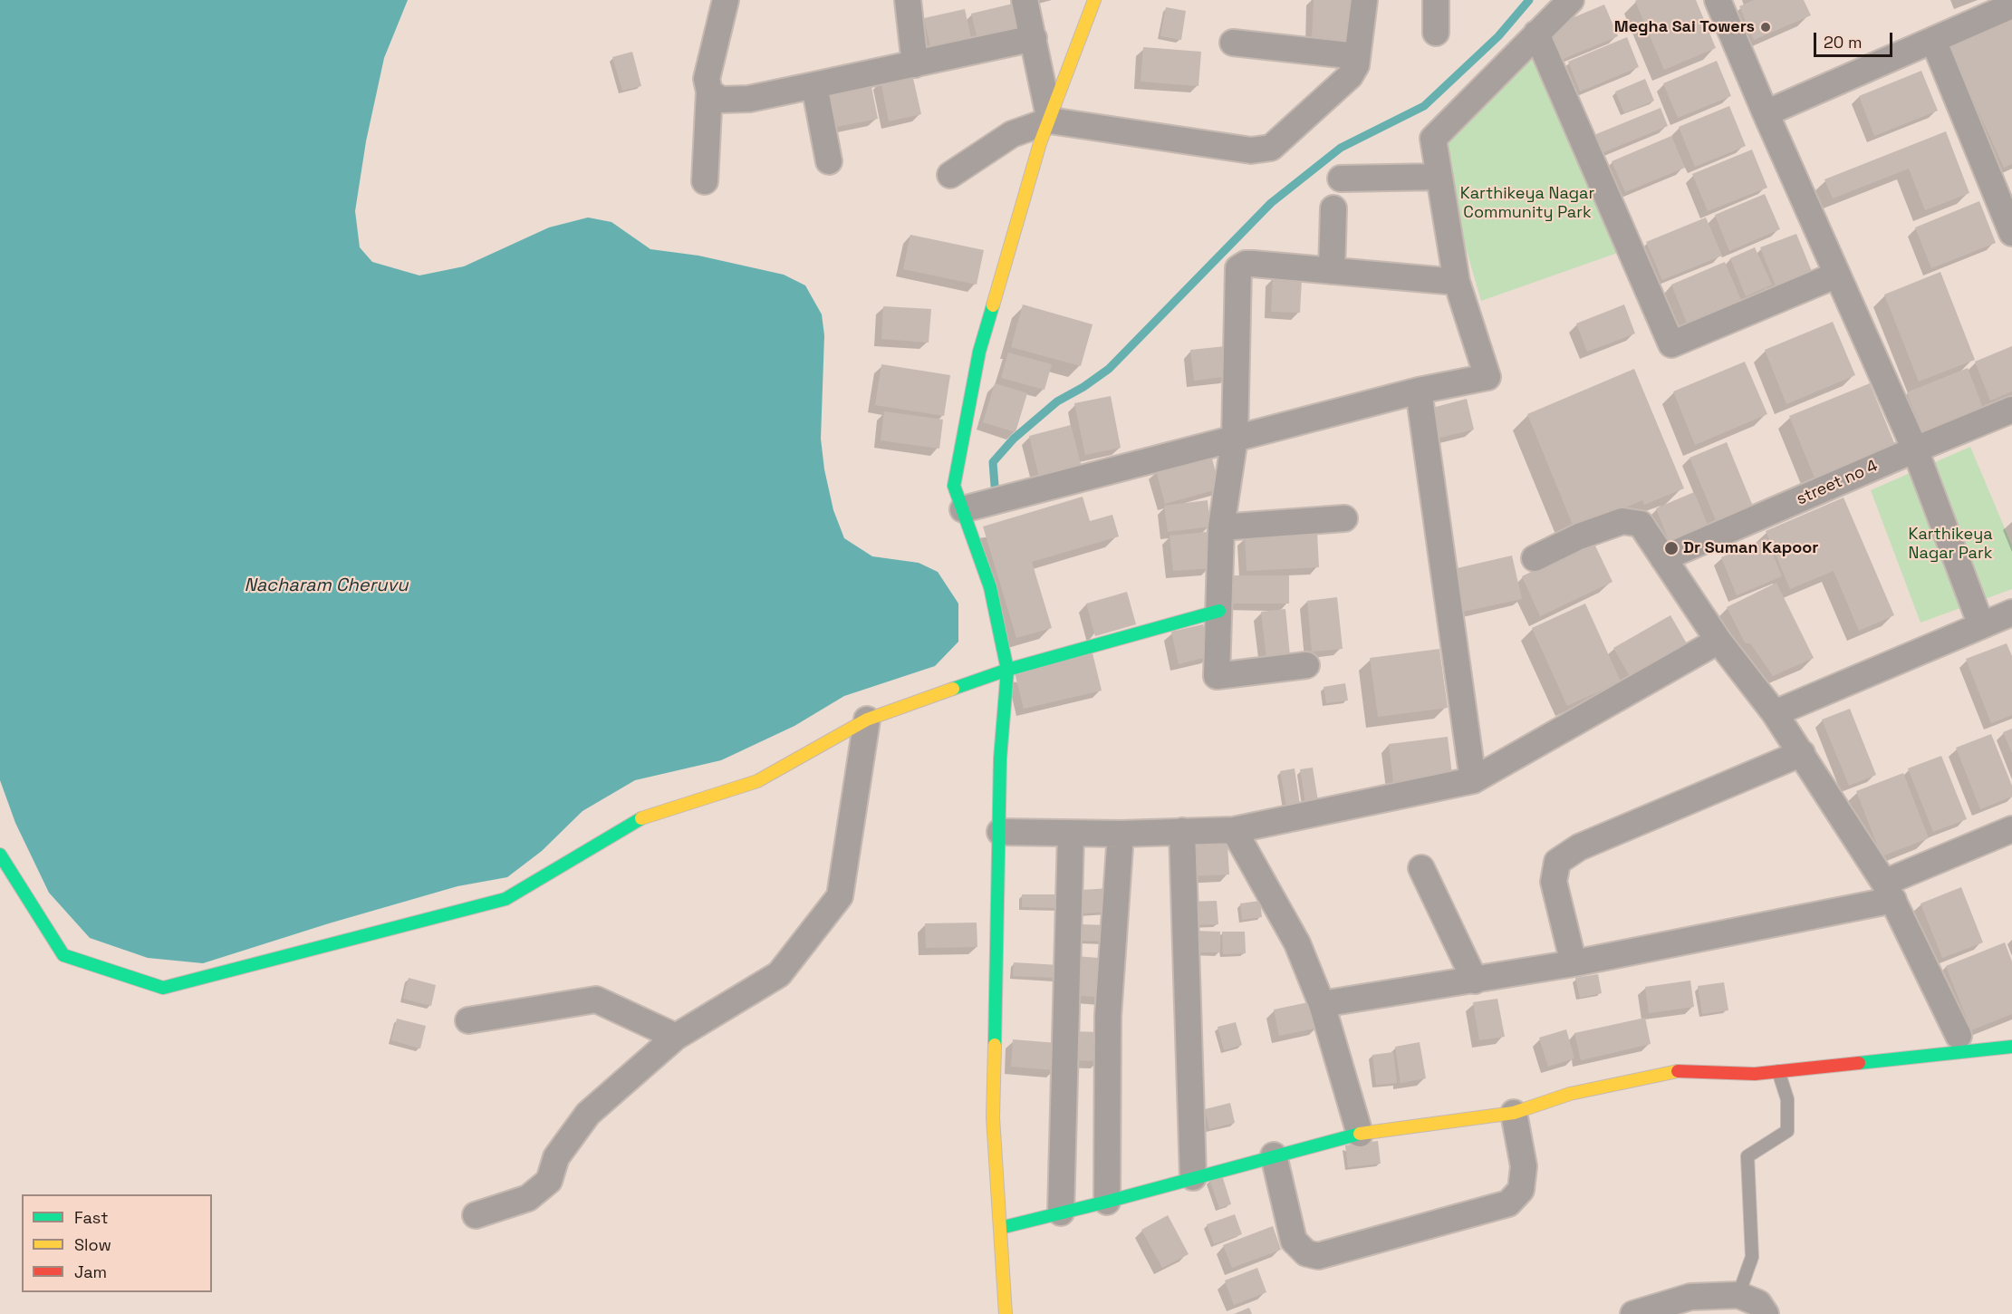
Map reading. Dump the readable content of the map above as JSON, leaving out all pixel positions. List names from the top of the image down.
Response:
{
  "streets": {
    "street": ["street no 4"]
  },
  "water": ["Nacharam Cheruvu"],
  "parks": ["Karthikeya Nagar Community Park", "Karthikeya Nagar Park"],
  "places": ["Megha Sai Towers", "Dr Suman Kapoor"],
  "legend": ["Fast", "Slow", "Jam"],
  "scale_bar": "20 m"
}
